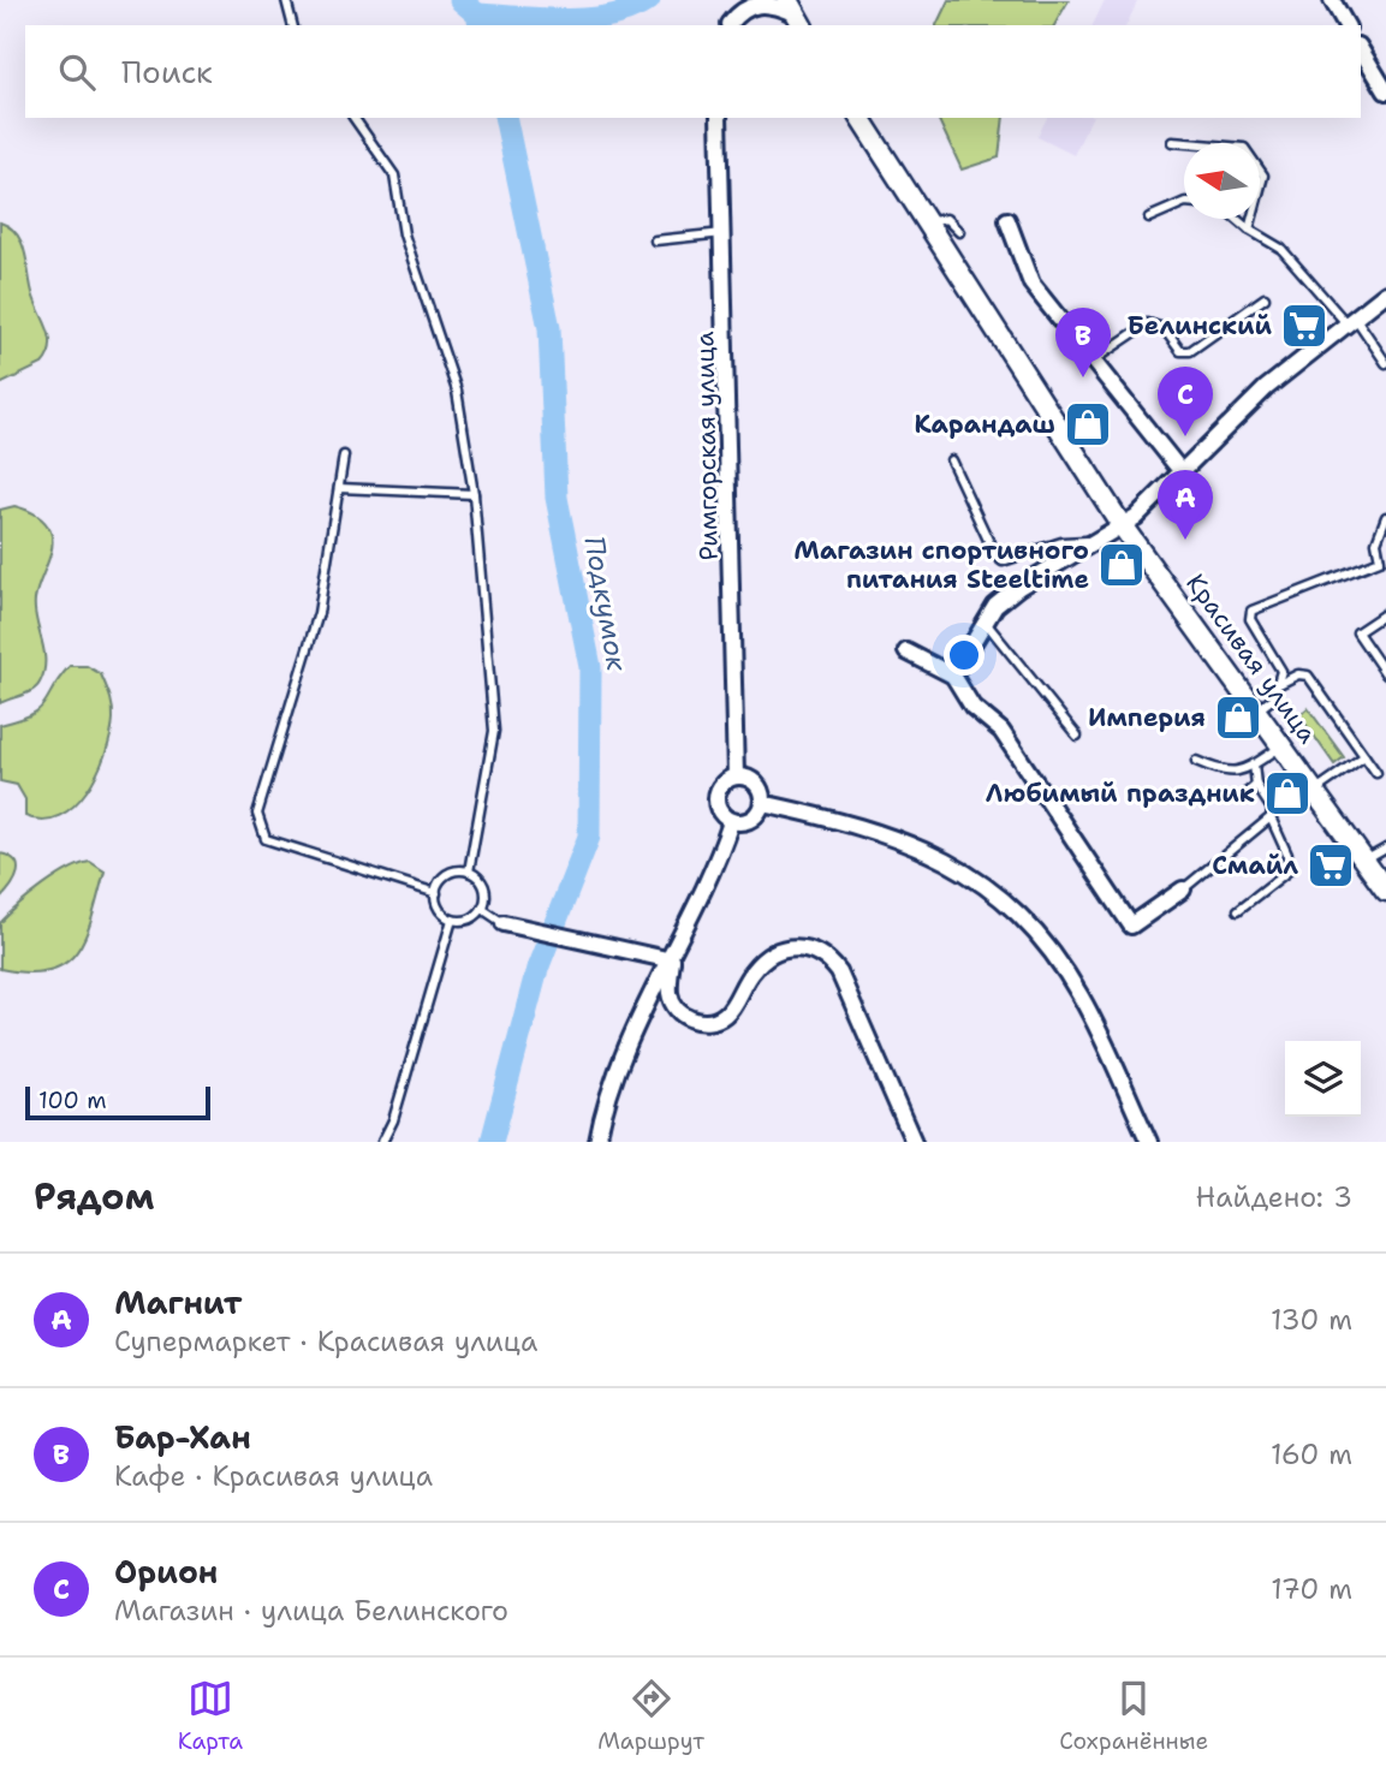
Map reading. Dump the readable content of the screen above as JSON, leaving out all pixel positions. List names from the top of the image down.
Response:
{
  "streets": {
    "main road": ["Красивая улица"],
    "street": ["Римгорская улица"]
  },
  "water": ["Подкумок"],
  "places": {
    "supermarket": ["Белинский", "Смайл"],
    "shop": [
      "Карандаш",
      "Магазин спортивного питания Steeltime",
      "Империя",
      "Любимый праздник"
    ]
  },
  "scale_bar": "100 m",
  "north": "left",
  "page": {
    "search": "Поиск",
    "pins": ["B", "C", "A"],
    "scale": "100 m",
    "heading": ["Рядом", "Найдено: 3"],
    "list": [
      {
        "mark": "A",
        "name": "Магнит",
        "note": "Супермаркет · Красивая улица",
        "value": "130 m"
      },
      {
        "mark": "B",
        "name": "Бар-Хан",
        "note": "Кафе · Красивая улица",
        "value": "160 m"
      },
      {
        "mark": "C",
        "name": "Орион",
        "note": "Магазин · улица Белинского",
        "value": "170 m"
      }
    ],
    "nav": ["Карта", "Маршрут", "Сохранённые"]
  }
}
